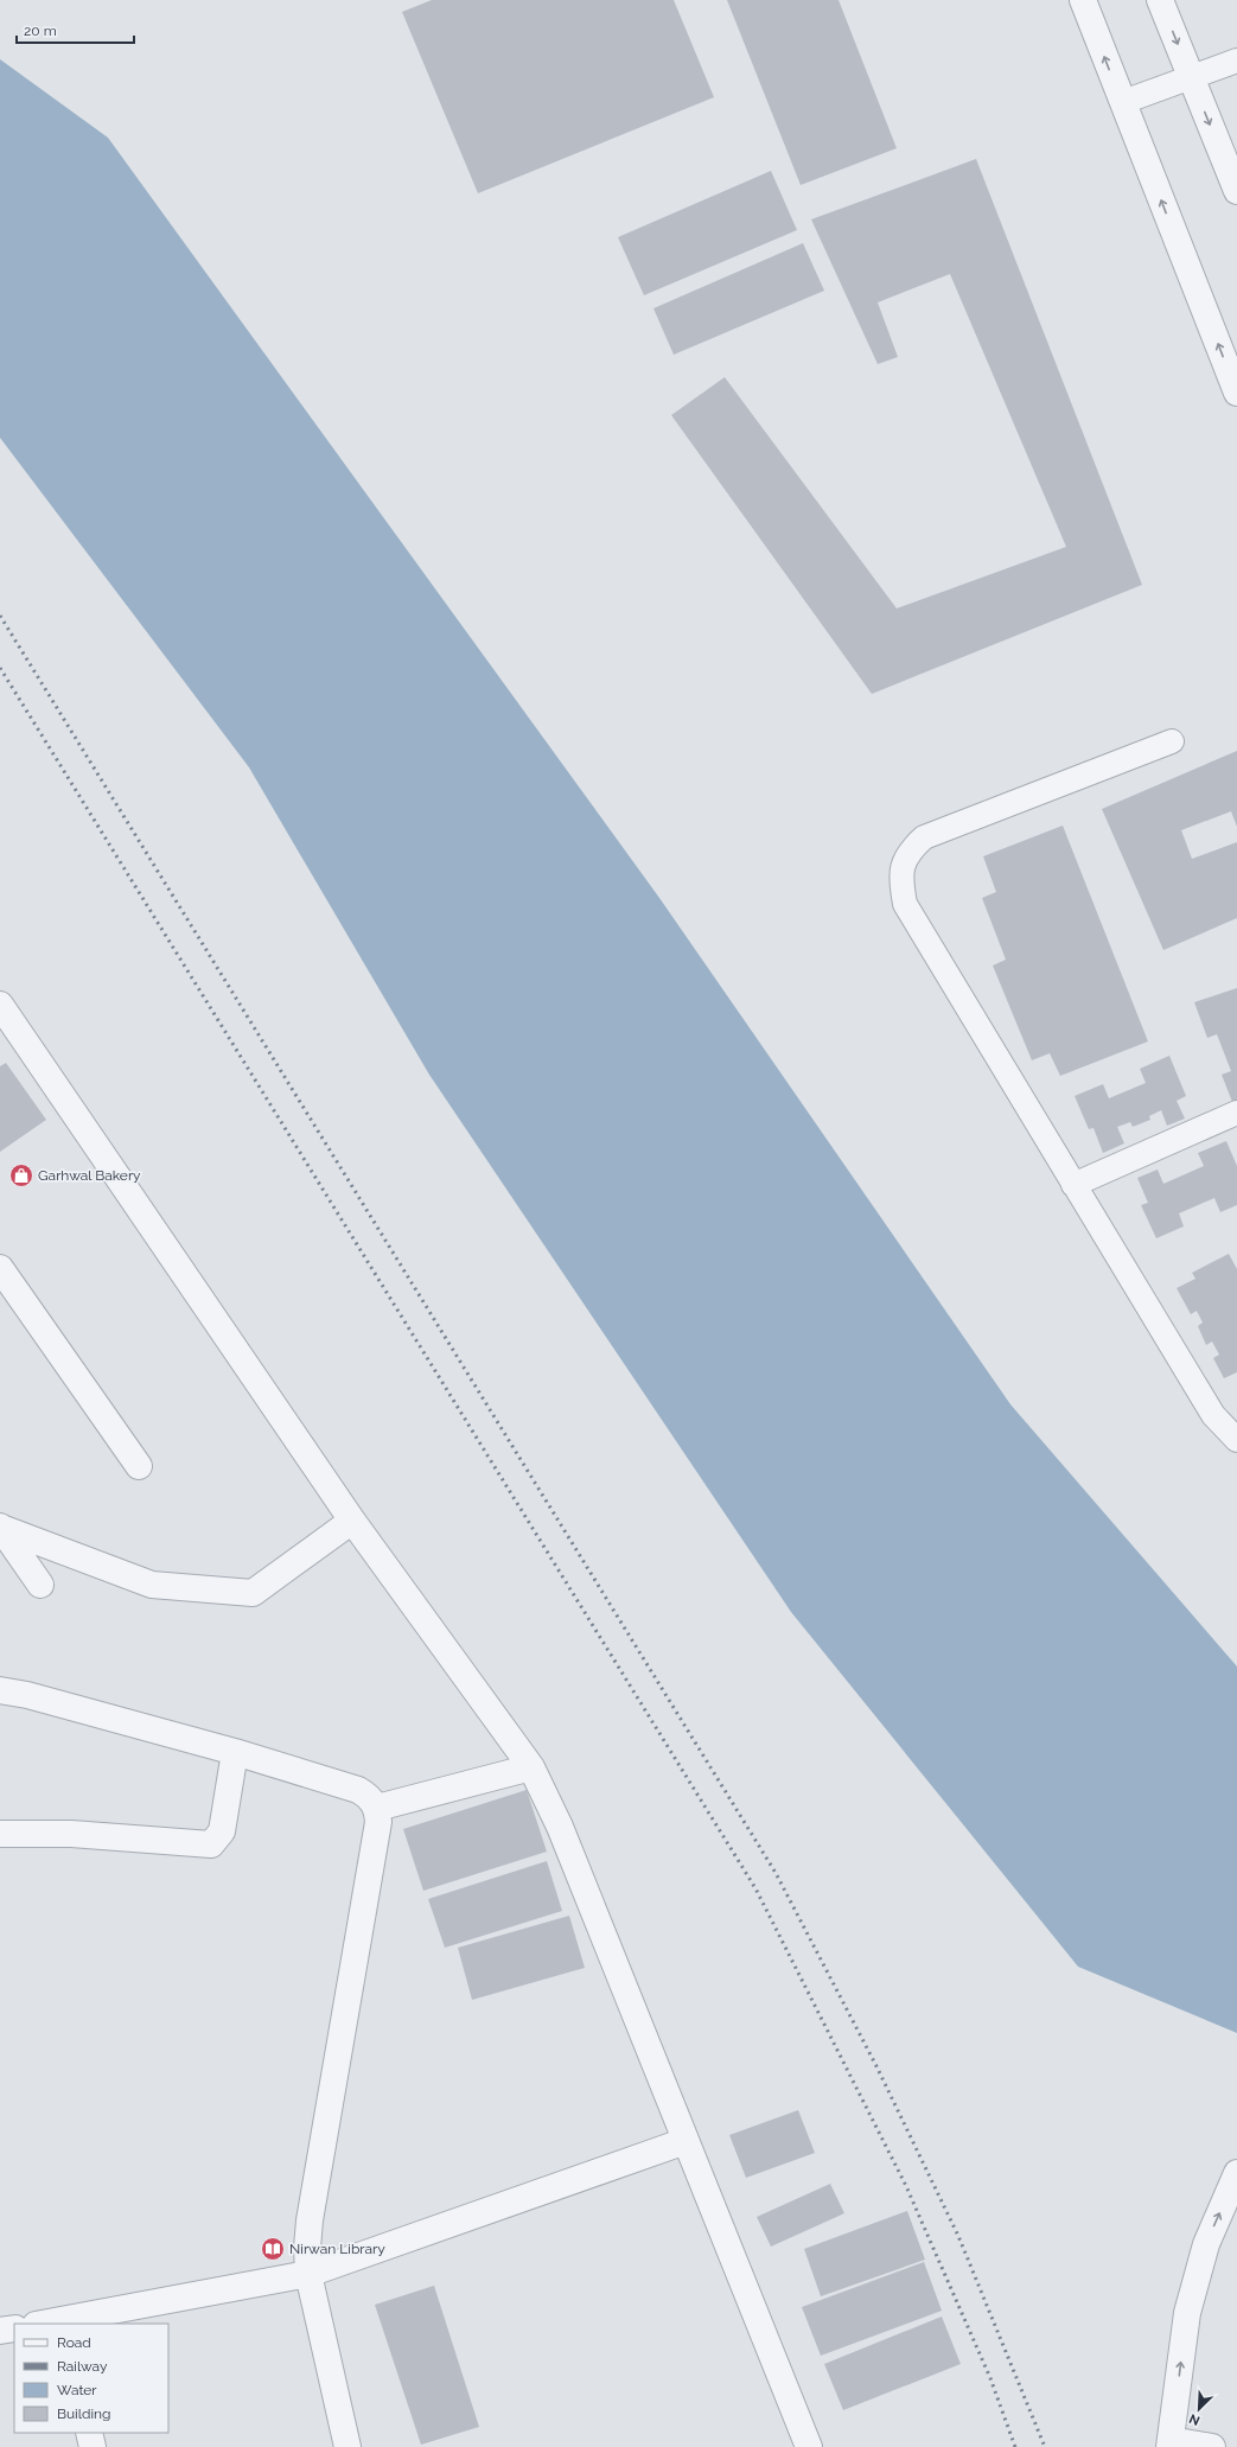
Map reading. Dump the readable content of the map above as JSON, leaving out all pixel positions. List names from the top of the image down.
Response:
{
  "places": {
    "shop": ["Garhwal Bakery"],
    "library": ["Nirwan Library"]
  },
  "legend": [
    "Road",
    "Railway",
    "Water",
    "Building"
  ],
  "scale_bar": "20 m",
  "north": "bottom left"
}
